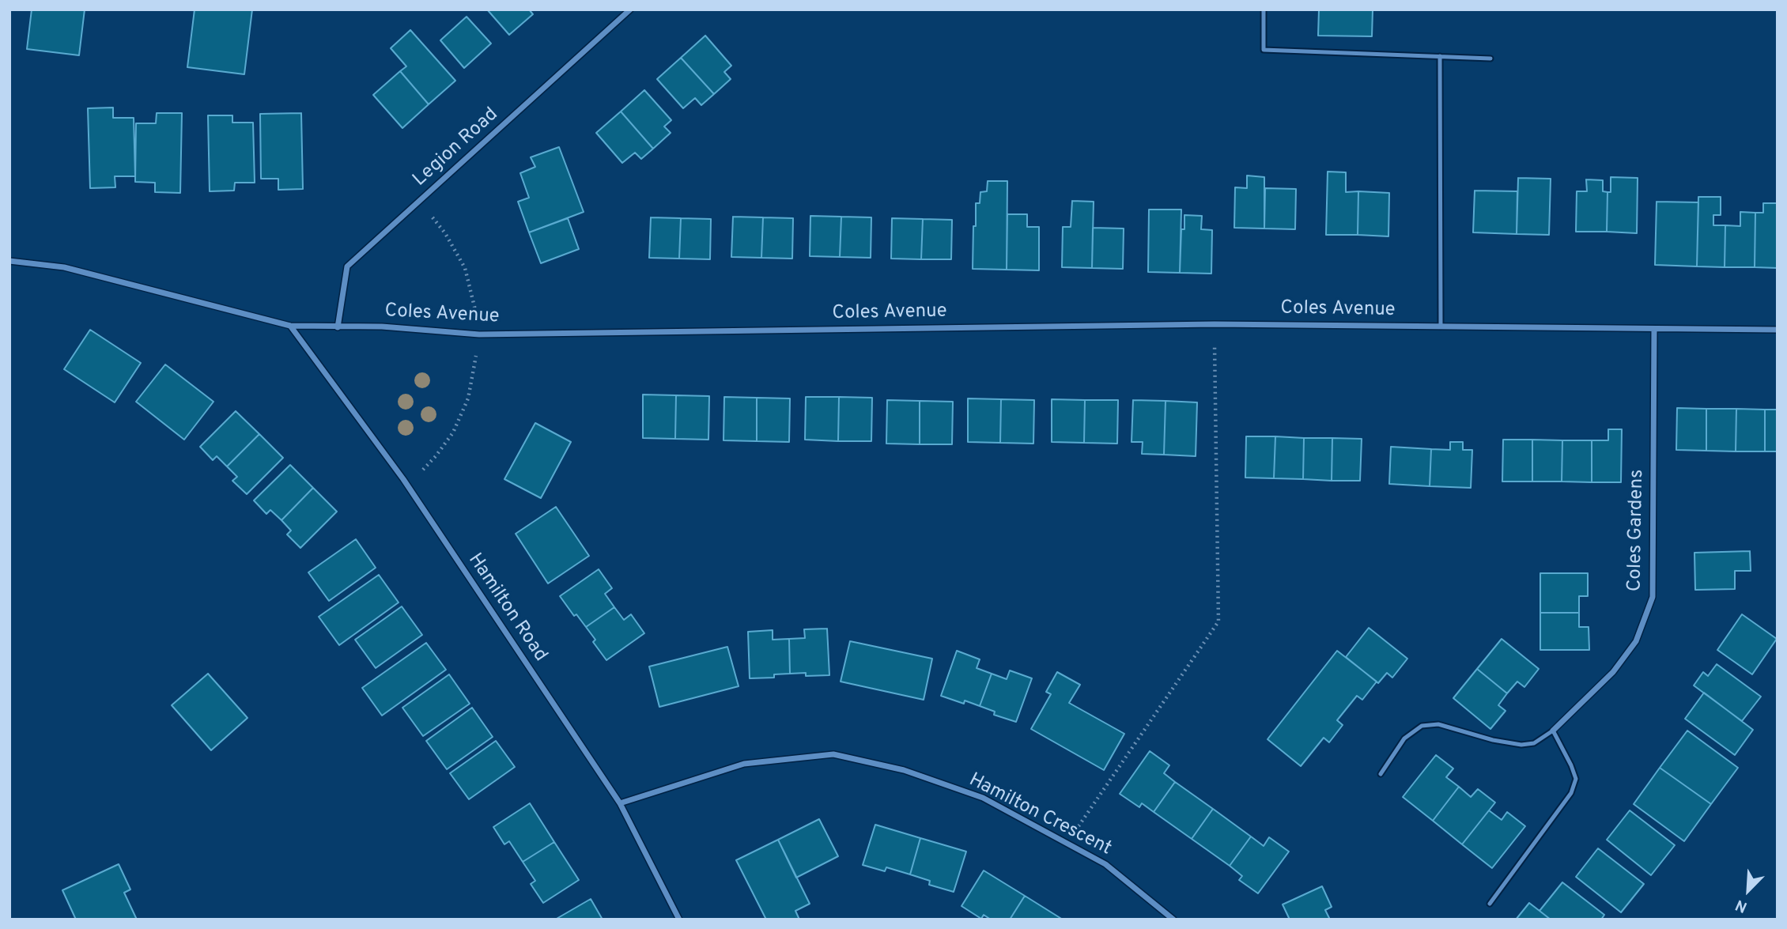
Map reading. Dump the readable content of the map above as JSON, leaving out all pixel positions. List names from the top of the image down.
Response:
{
  "streets": {
    "street": [
      "Legion Road",
      "Coles Avenue",
      "Coles Gardens",
      "Hamilton Road",
      "Hamilton Crescent"
    ]
  },
  "crossings": [
    ["Legion Road", "Coles Avenue"],
    ["Coles Avenue", "Coles Gardens"],
    ["Coles Avenue", "Hamilton Road"],
    ["Hamilton Road", "Hamilton Crescent"]
  ],
  "north": "bottom left"
}
